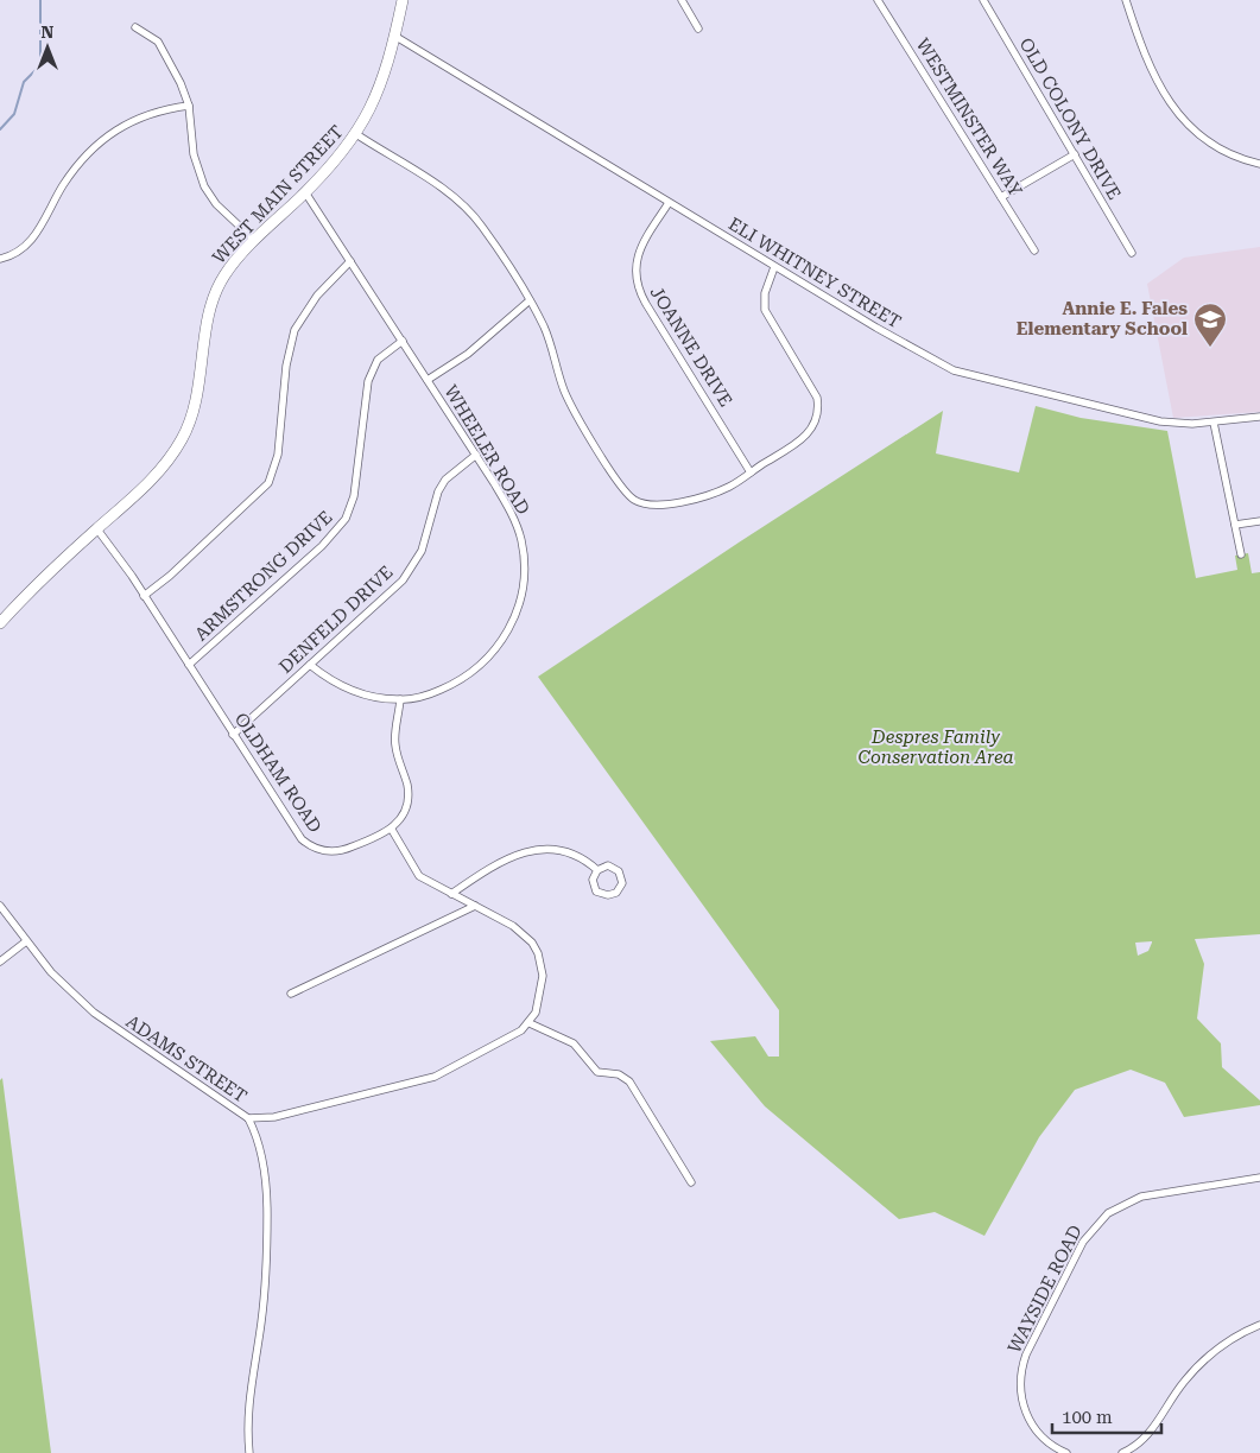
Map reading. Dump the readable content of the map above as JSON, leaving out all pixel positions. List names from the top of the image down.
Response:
{
  "streets": {
    "street": [
      "WESTMINSTER WAY",
      "OLD COLONY DRIVE",
      "WEST MAIN STREET",
      "ELI WHITNEY STREET",
      "JOANNE DRIVE",
      "WHEELER ROAD",
      "ARMSTRONG DRIVE",
      "DENFELD DRIVE",
      "OLDHAM ROAD",
      "ADAMS STREET",
      "WAYSIDE ROAD"
    ]
  },
  "crossings": [
    ["WEST MAIN STREET", "ELI WHITNEY STREET"],
    ["WEST MAIN STREET", "WHEELER ROAD"],
    ["WEST MAIN STREET", "OLDHAM ROAD"],
    ["ELI WHITNEY STREET", "JOANNE DRIVE"],
    ["WHEELER ROAD", "ARMSTRONG DRIVE"],
    ["WHEELER ROAD", "DENFELD DRIVE"],
    ["ARMSTRONG DRIVE", "OLDHAM ROAD"],
    ["DENFELD DRIVE", "OLDHAM ROAD"]
  ],
  "parks": ["Despres Family Conservation Area"],
  "places": {
    "school or university": ["Annie E. Fales Elementary School"]
  },
  "scale_bar": "100 m",
  "north": "top"
}
